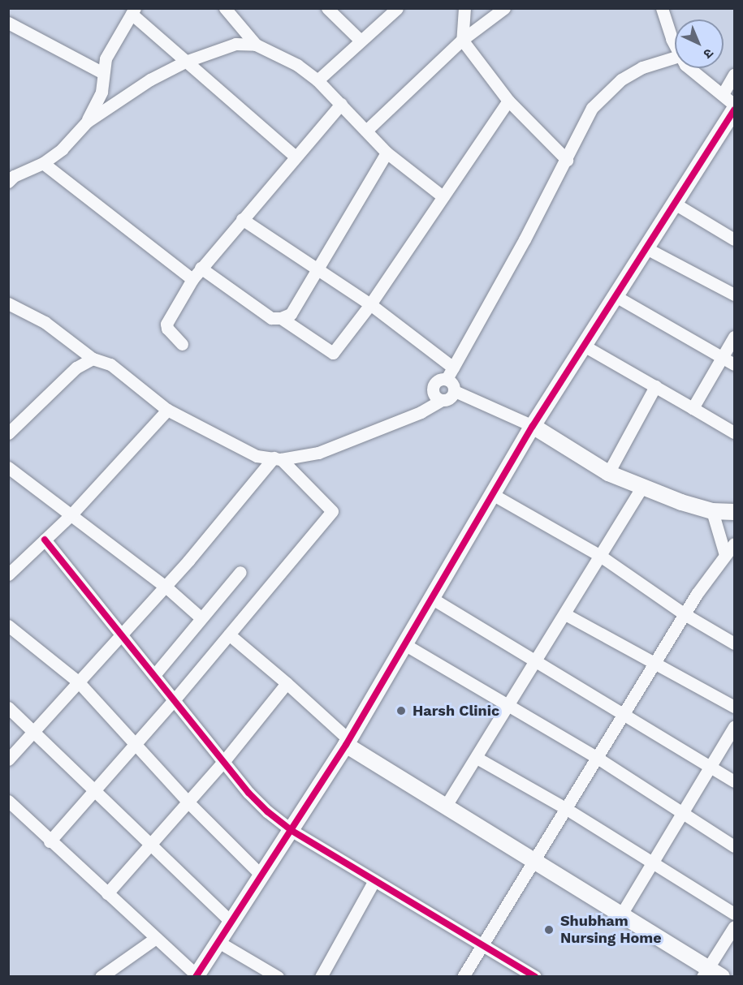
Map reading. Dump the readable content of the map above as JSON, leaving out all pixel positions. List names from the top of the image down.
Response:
{
  "places": ["Harsh Clinic", "Shubham Nursing Home"],
  "north": "bottom right"
}
